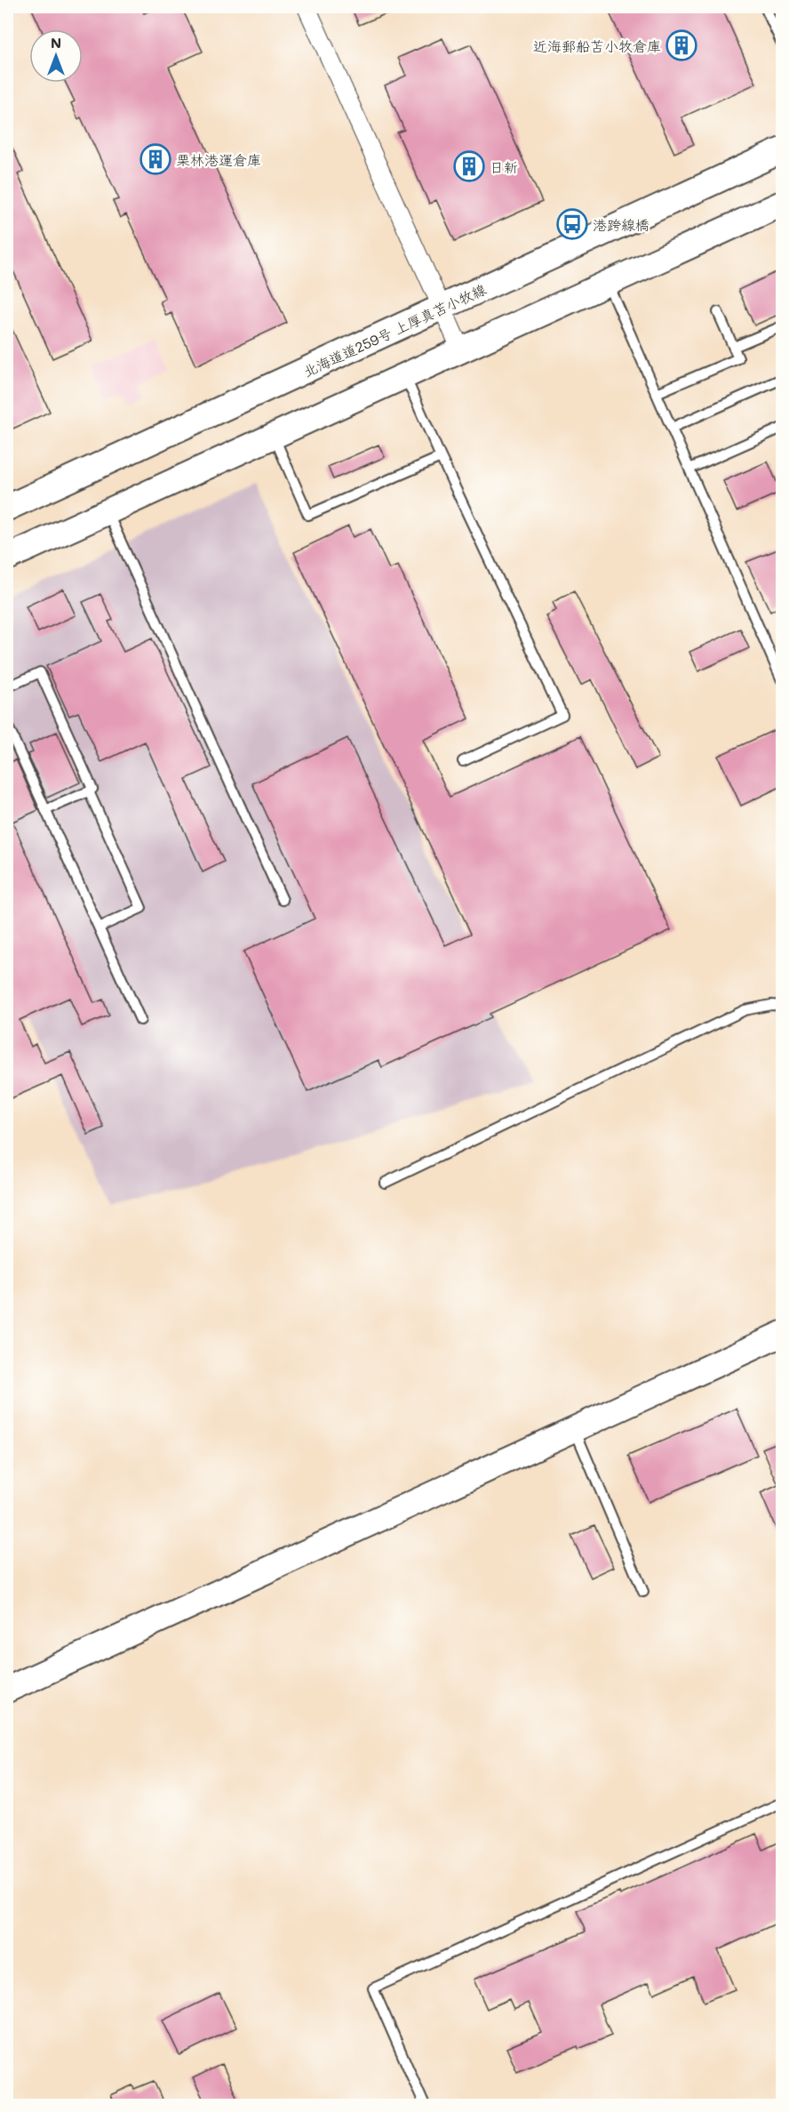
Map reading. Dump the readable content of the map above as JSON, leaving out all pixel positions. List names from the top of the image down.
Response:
{
  "streets": {
    "main road": ["北海道道259号 上厚真苫小牧線"]
  },
  "places": {
    "building": ["近海郵船苫小牧倉庫", "栗林港運倉庫", "日新"],
    "bus stop": ["港跨線橋"]
  },
  "north": "top"
}
